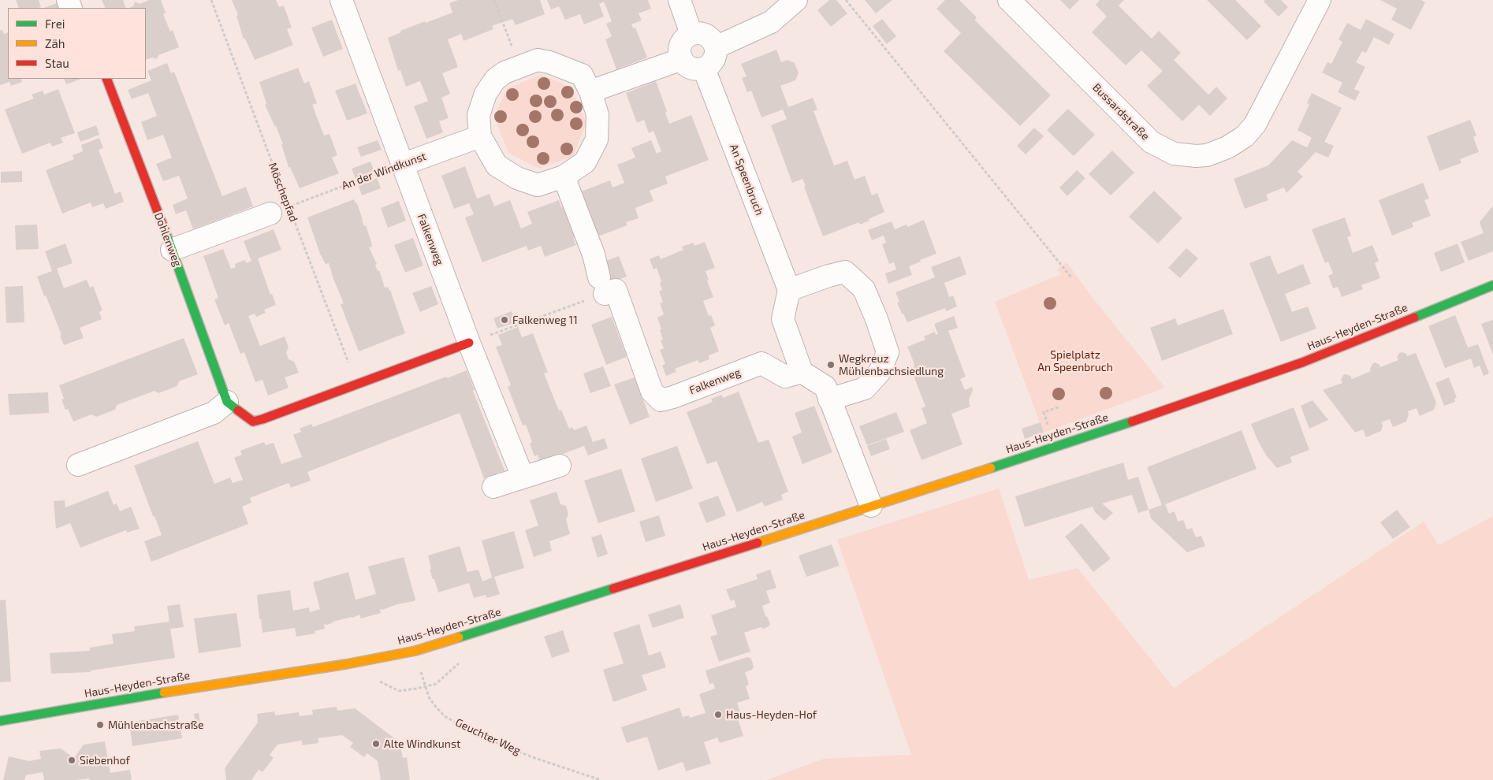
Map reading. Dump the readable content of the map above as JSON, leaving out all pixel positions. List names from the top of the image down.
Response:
{
  "streets": {
    "street": [
      "Bussardstraße",
      "An der Windkunst",
      "An Speenbruch",
      "Dohlenweg",
      "Falkenweg",
      "Haus-Heyden-Straße"
    ],
    "path": ["Möschepfad", "Geuchter Weg"]
  },
  "crossings": [
    ["An der Windkunst", "Möschepfad"],
    ["An der Windkunst", "Falkenweg"],
    ["An Speenbruch", "Falkenweg"],
    ["Haus-Heyden-Straße", "Geuchter Weg"]
  ],
  "parks": ["Spielplatz An Speenbruch"],
  "places": [
    "Falkenweg 11",
    "Wegkreuz Mühlenbachsiedlung",
    "Haus-Heyden-Hof",
    "Mühlenbachstraße",
    "Alte Windkunst",
    "Siebenhof"
  ],
  "legend": ["Frei", "Zäh", "Stau"]
}
